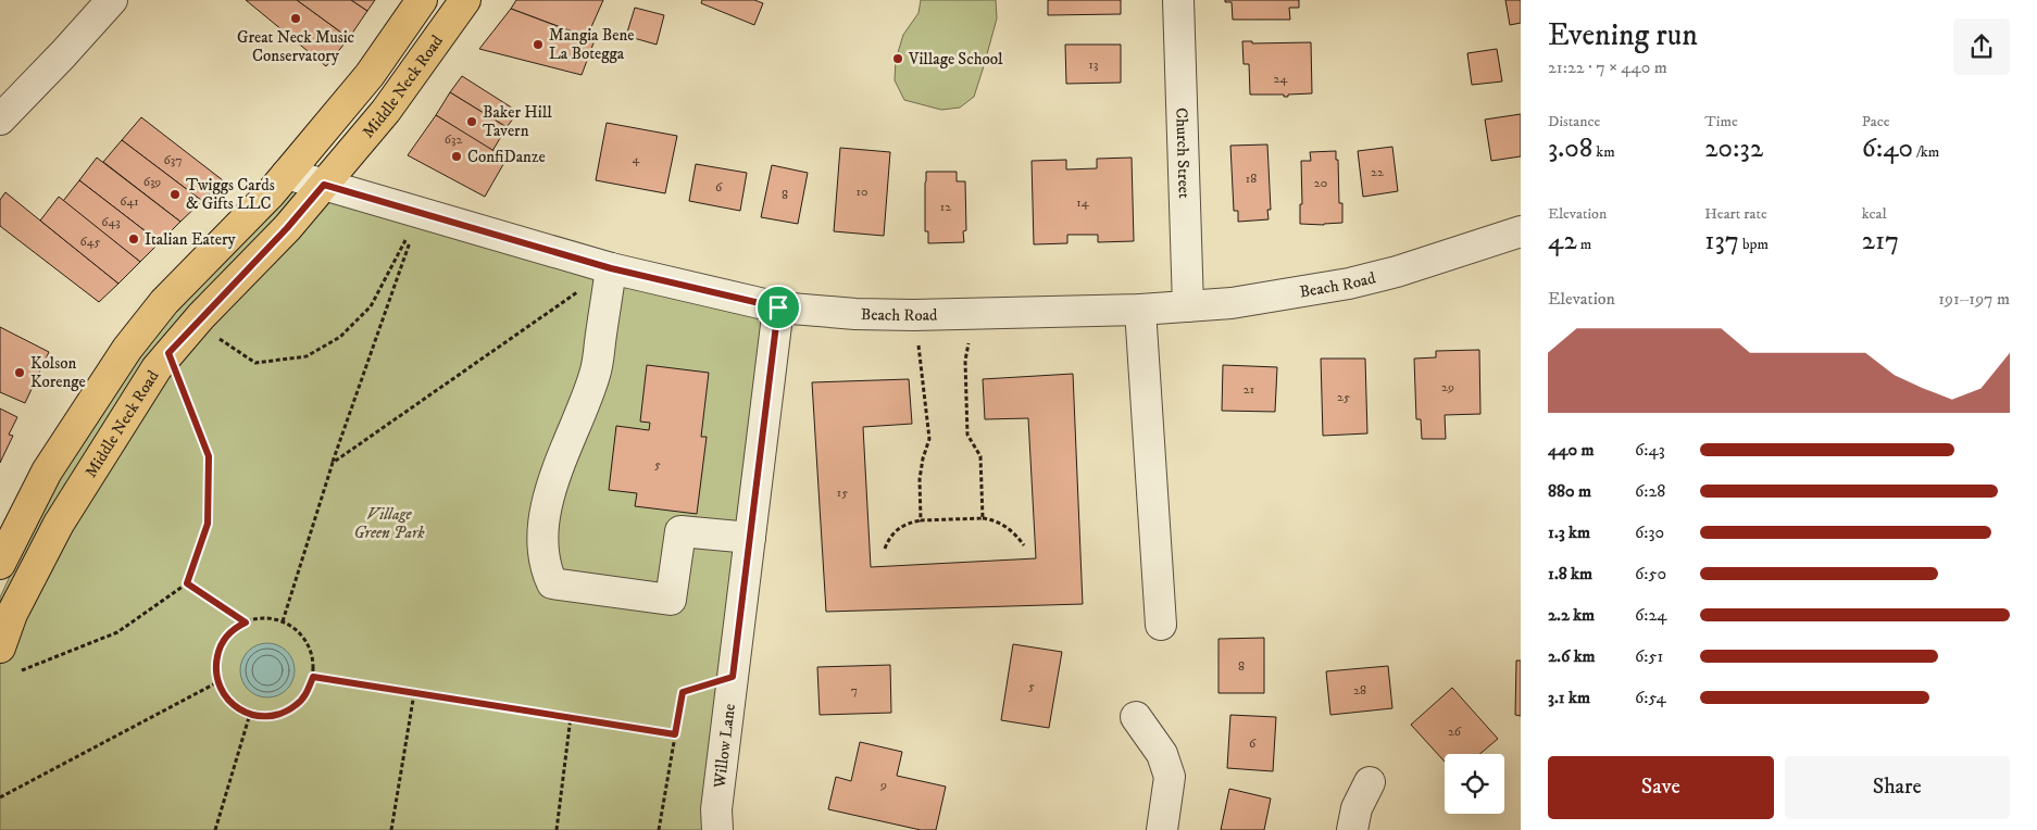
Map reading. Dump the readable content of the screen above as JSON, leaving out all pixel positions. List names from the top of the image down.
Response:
{
  "streets": {
    "main road": ["Middle Neck Road"],
    "street": ["Church Street", "Beach Road", "Willow Lane"]
  },
  "crossings": [
    ["Middle Neck Road", "Beach Road"],
    ["Church Street", "Beach Road"],
    ["Beach Road", "Willow Lane"]
  ],
  "parks": ["Village Green Park"],
  "places": [
    "Great Neck Music Conservatory",
    "Mangia Bene La Botegga",
    "Village School",
    "Baker Hill Tavern",
    "ConfiDanze",
    "Twiggs Cards & Gifts LLC",
    "Italian Eatery",
    "Kolson Korenge"
  ],
  "house_numbers": [
    "13",
    "24",
    "632",
    "4",
    "637",
    "22",
    "18",
    "639",
    "20",
    "6",
    "10",
    "8",
    "641",
    "14",
    "12",
    "643",
    "645",
    "29",
    "21",
    "25",
    "5",
    "15",
    "8",
    "5",
    "7",
    "28",
    "26",
    "6",
    "9"
  ],
  "page": {
    "heading": ["Evening run", "21:22 · 7 × 440 m"],
    "stats": [
      ["Distance", "3.08 km"],
      ["Time", "20:32"],
      ["Pace", "6:40 /km"],
      ["Elevation", "42 m"],
      ["Heart rate", "137 bpm"],
      ["kcal", "217"]
    ],
    "chart": ["Elevation", "191–197 m"],
    "list": [
      {
        "name": "440 m",
        "note": "6:43"
      },
      {
        "name": "880 m",
        "note": "6:28"
      },
      {
        "name": "1.3 km",
        "note": "6:30"
      },
      {
        "name": "1.8 km",
        "note": "6:50"
      },
      {
        "name": "2.2 km",
        "note": "6:24"
      },
      {
        "name": "2.6 km",
        "note": "6:51"
      },
      {
        "name": "3.1 km",
        "note": "6:54"
      }
    ],
    "buttons": ["Save", "Share"]
  }
}
